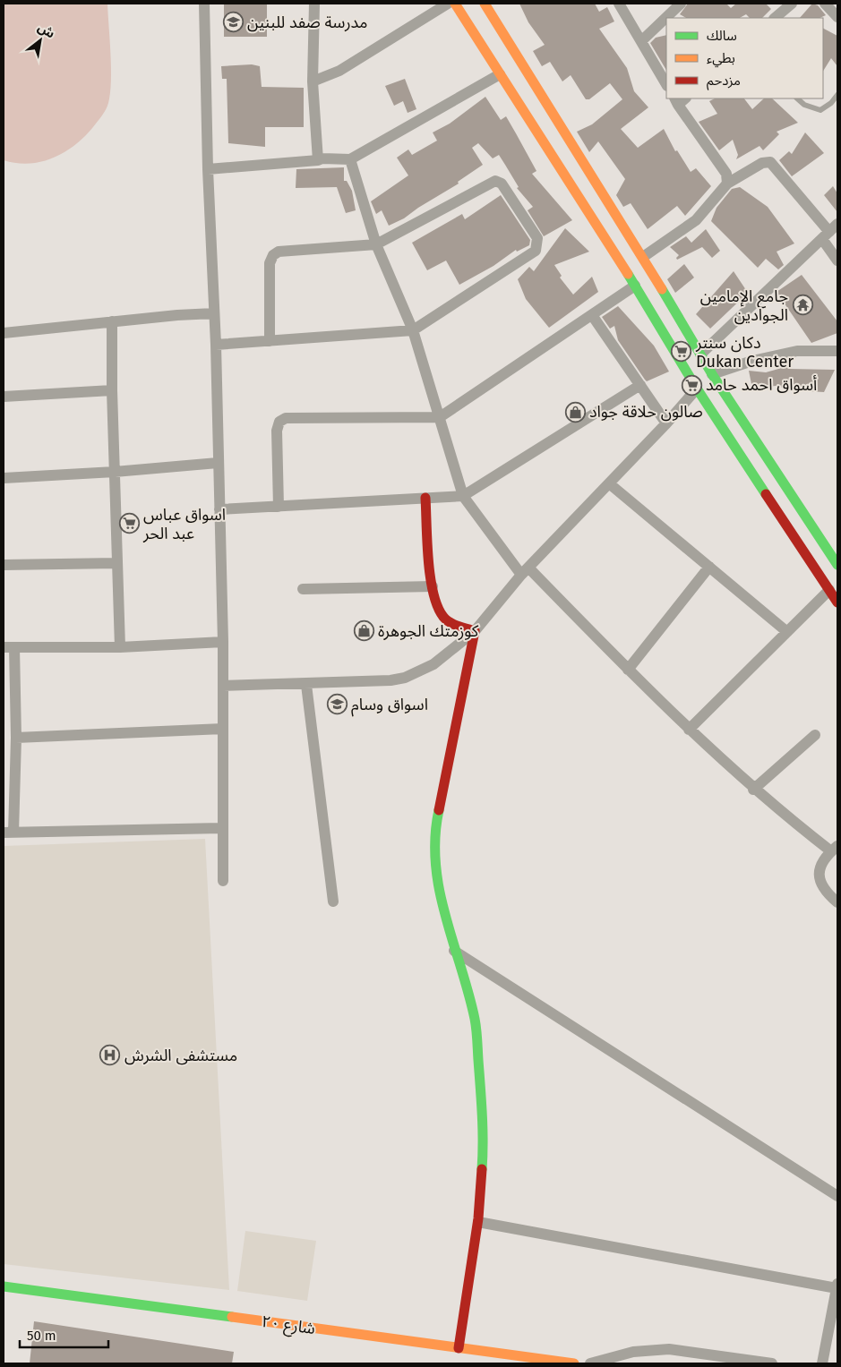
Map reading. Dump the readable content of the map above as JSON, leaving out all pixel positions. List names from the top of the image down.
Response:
{
  "streets": {
    "street": ["شارع ٢٠"]
  },
  "places": {
    "school or university": ["مدرسة صفد للبنين", "اسواق وسام"],
    "temple": ["جامع الإمامين الجوادين"],
    "supermarket": ["دكان سنتر Dukan Center", "أسواق احمد حامد", "اسواق عباس عبد الحر"],
    "shop": ["صالون حلاقة جواد", "كوزمتك الجوهرة"],
    "hospital": ["مستشفى الشرش"]
  },
  "legend": ["سالك", "بطيء", "مزدحم"],
  "scale_bar": "50 m",
  "north": "top right"
}
